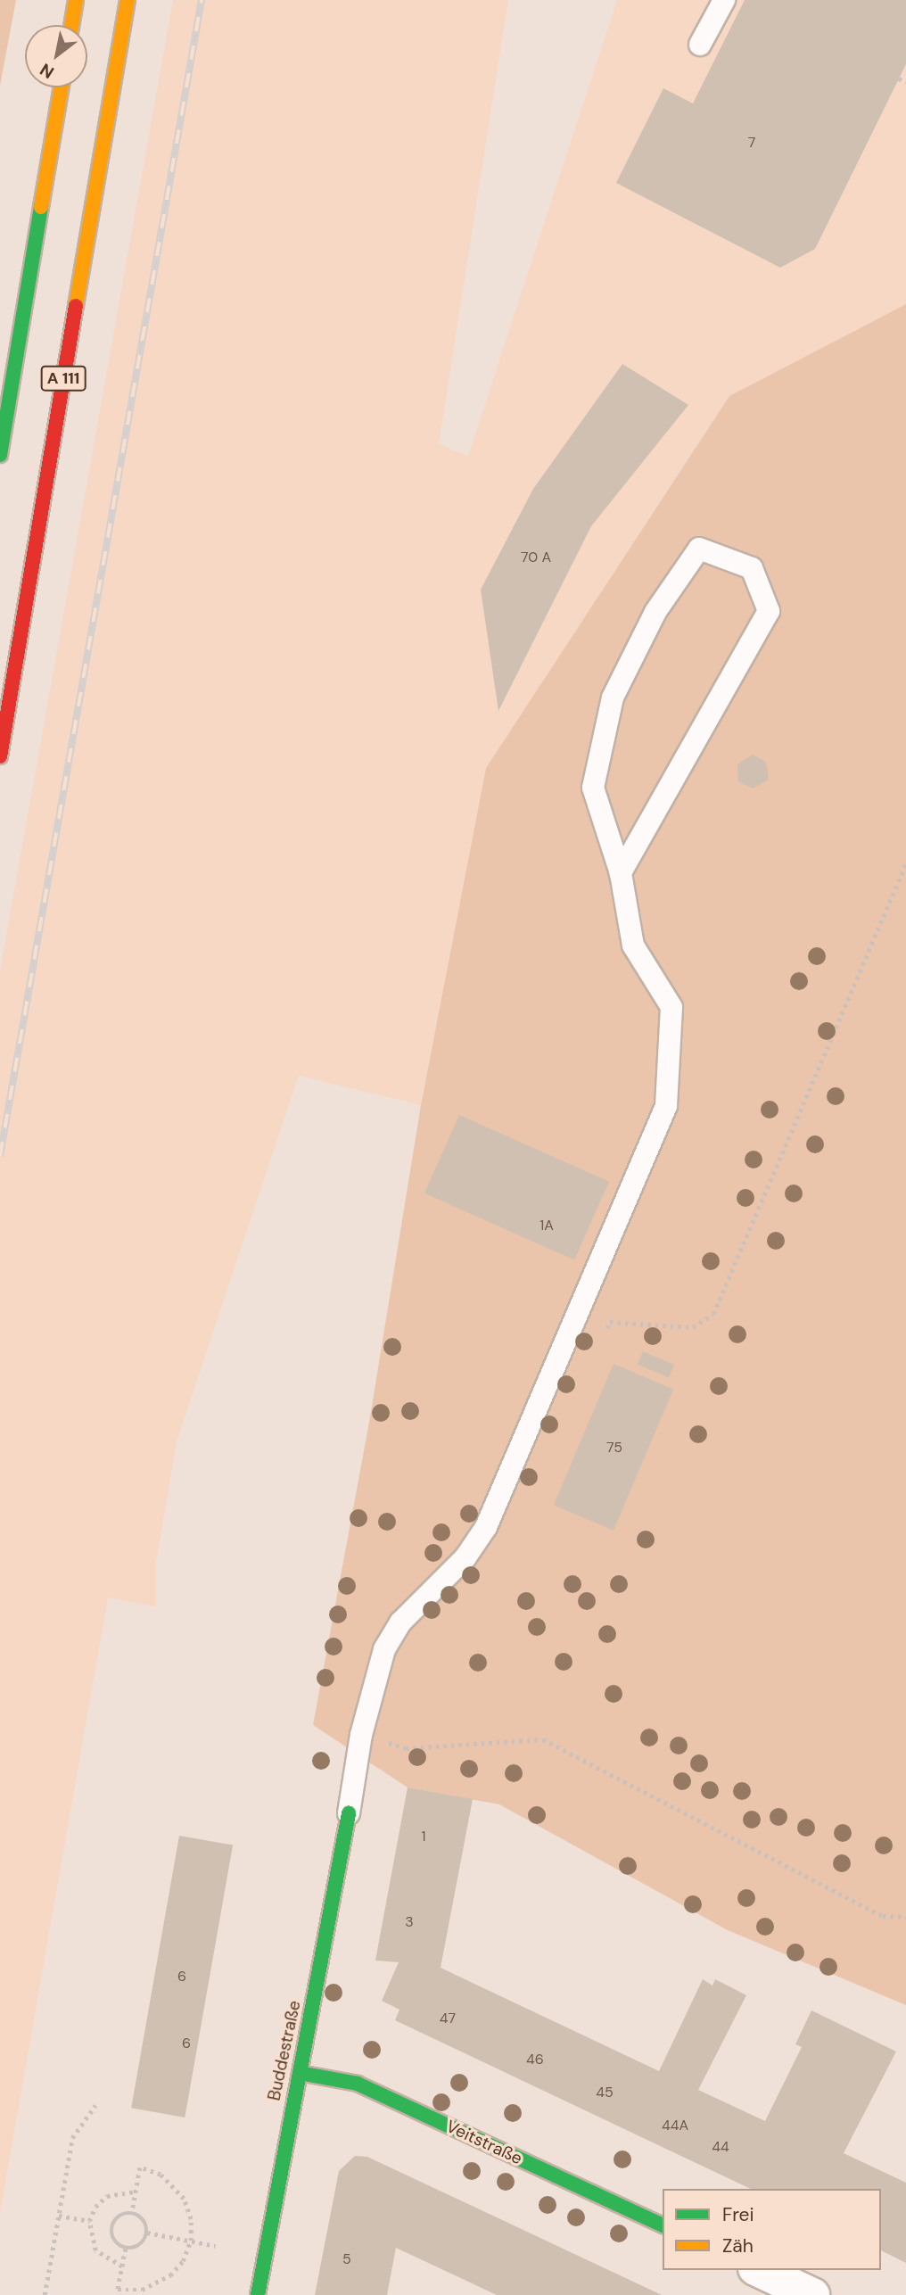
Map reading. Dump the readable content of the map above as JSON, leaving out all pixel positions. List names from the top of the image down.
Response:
{
  "streets": {
    "main road": ["A 111", "Buddestraße", "Veitstraße"]
  },
  "crossings": [
    ["Buddestraße", "Veitstraße"]
  ],
  "house_numbers": [
    "7",
    "70 A",
    "1A",
    "75",
    "1",
    "3",
    "6",
    "47",
    "6",
    "46",
    "45",
    "44A",
    "44",
    "5"
  ],
  "legend": ["Frei", "Zäh"],
  "north": "bottom left"
}
